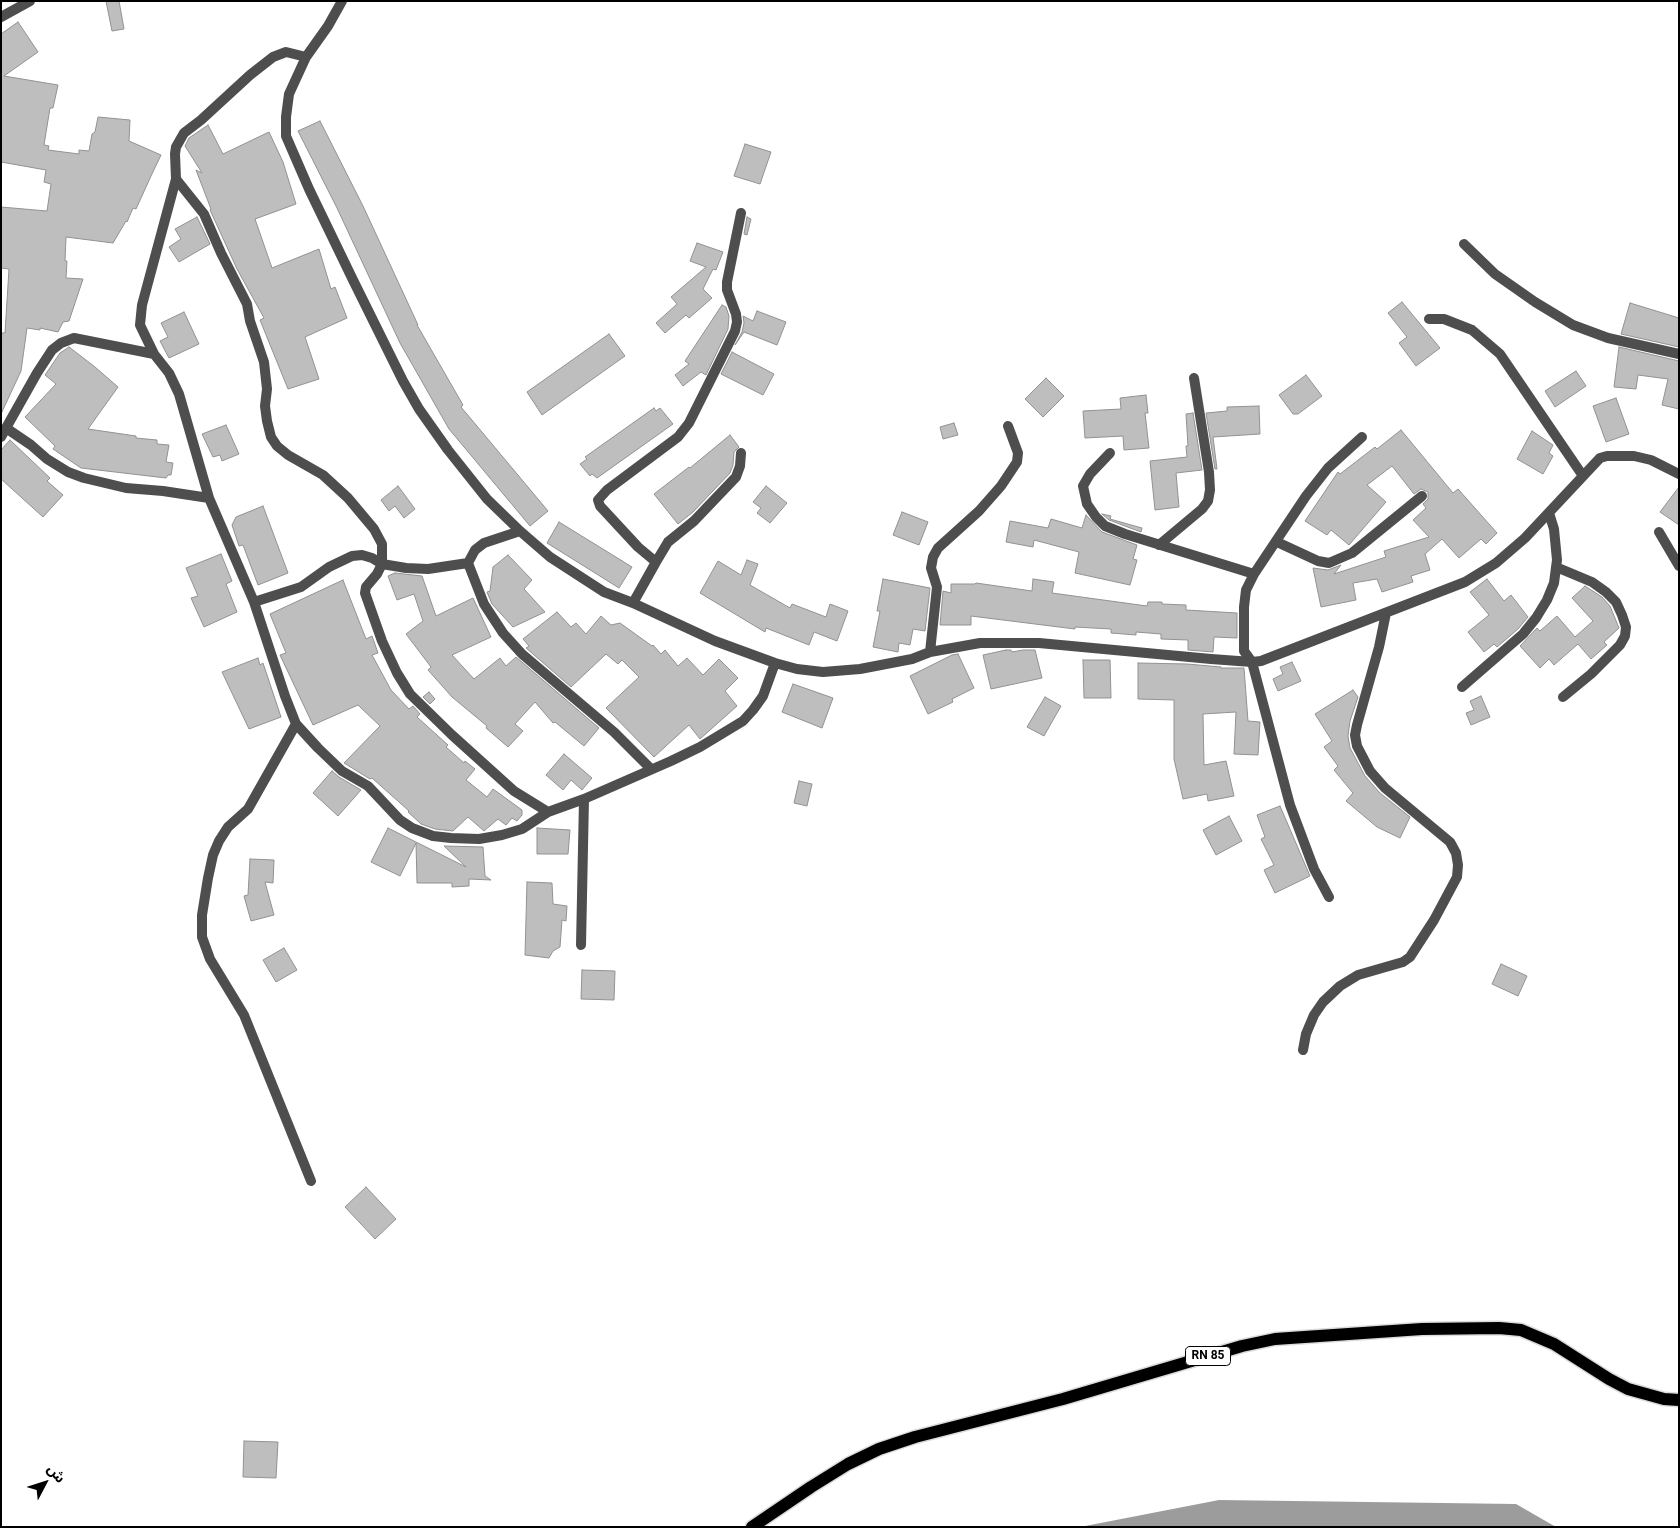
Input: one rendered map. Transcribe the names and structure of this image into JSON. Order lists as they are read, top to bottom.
{
  "streets": {
    "main road": ["RN 85"]
  },
  "north": "top right"
}
